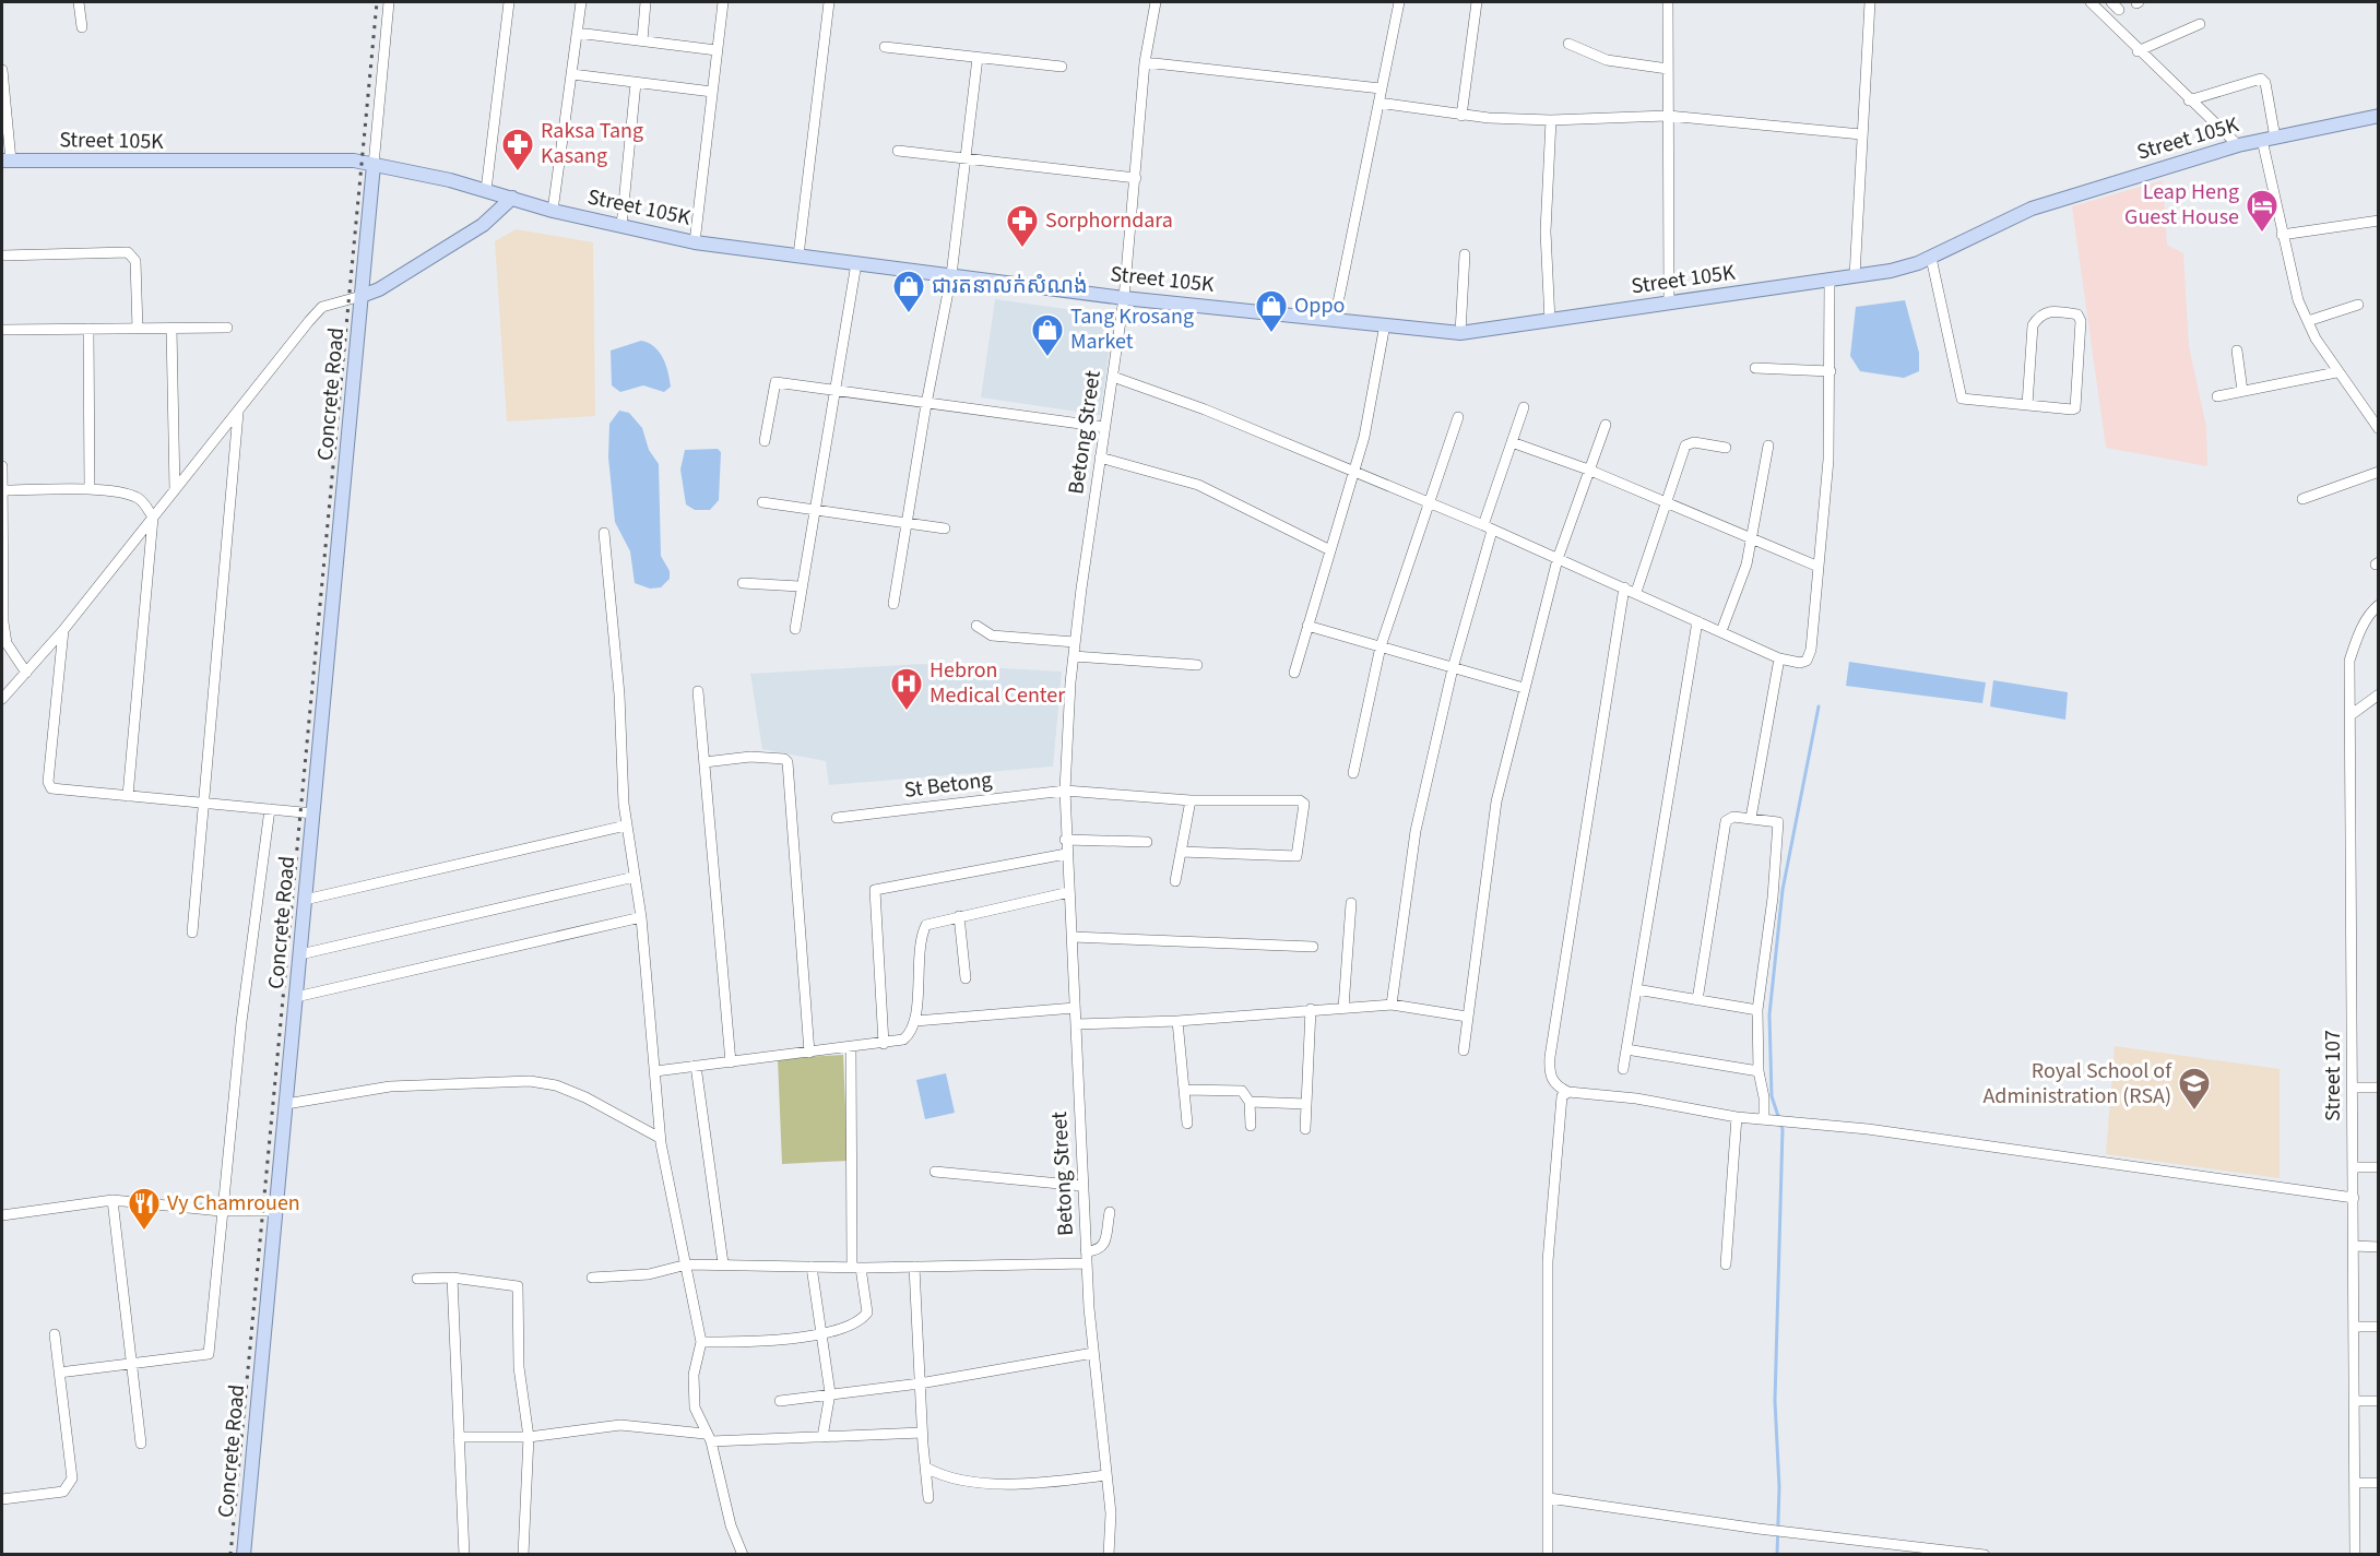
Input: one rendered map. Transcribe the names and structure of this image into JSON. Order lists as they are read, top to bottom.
{
  "streets": {
    "main road": ["Street 105K", "Concrete Road"],
    "street": ["Betong Street", "St Betong", "Street 107"]
  },
  "crossings": [
    ["Street 105K", "Concrete Road"],
    ["Street 105K", "Betong Street"],
    ["Betong Street", "St Betong"]
  ],
  "places": {
    "pharmacy": ["Raksa Tang Kasang", "Sorphorndara"],
    "hotel": ["Leap Heng Guest House"],
    "shop": ["ជារតនាលក់សំណង់", "Oppo", "Tang Krosang Market"],
    "hospital": ["Hebron Medical Center"],
    "school or university": ["Royal School of Administration (RSA)"],
    "restaurant": ["Vy Chamrouen"]
  }
}
